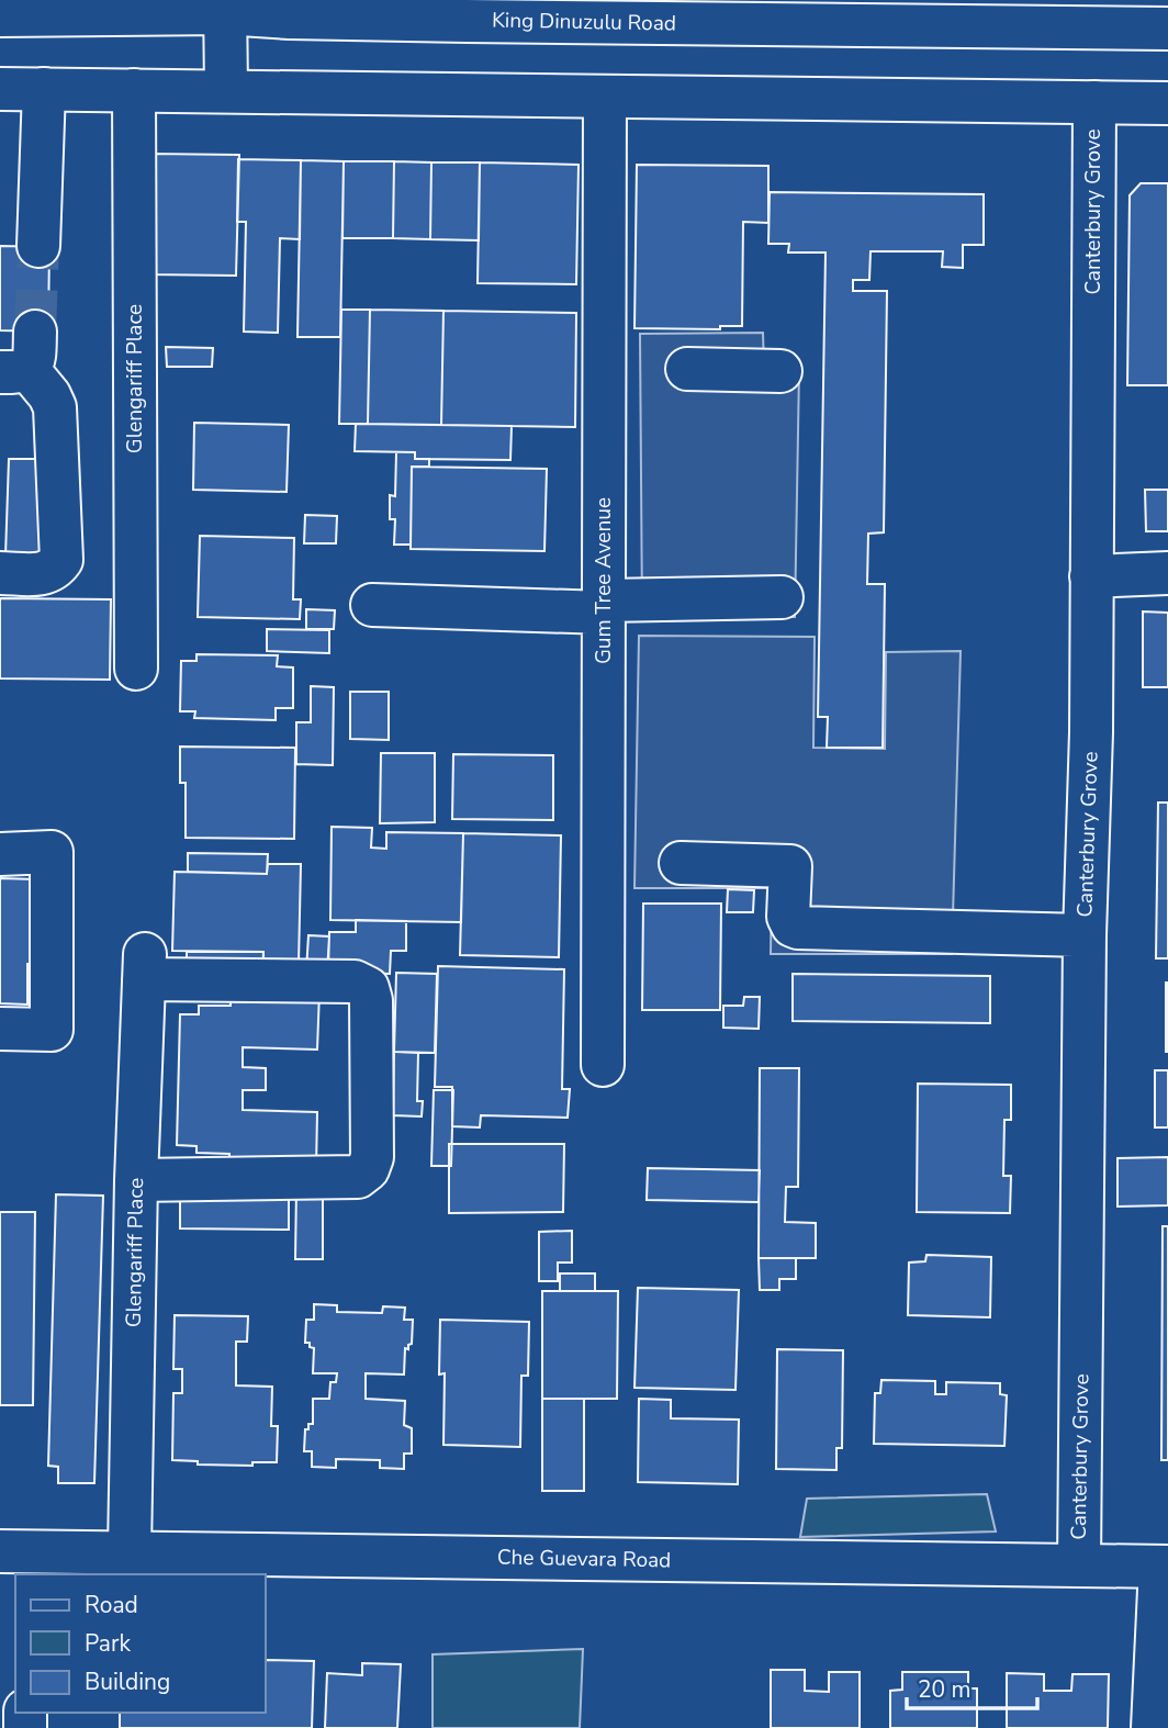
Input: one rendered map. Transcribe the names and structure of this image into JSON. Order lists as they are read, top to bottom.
{
  "streets": {
    "street": [
      "King Dinuzulu Road",
      "Canterbury Grove",
      "Glengariff Place",
      "Gum Tree Avenue",
      "Che Guevara Road"
    ]
  },
  "crossings": [
    ["Canterbury Grove", "Che Guevara Road"],
    ["Glengariff Place", "Che Guevara Road"]
  ],
  "legend": ["Road", "Park", "Building"],
  "scale_bar": "20 m"
}
